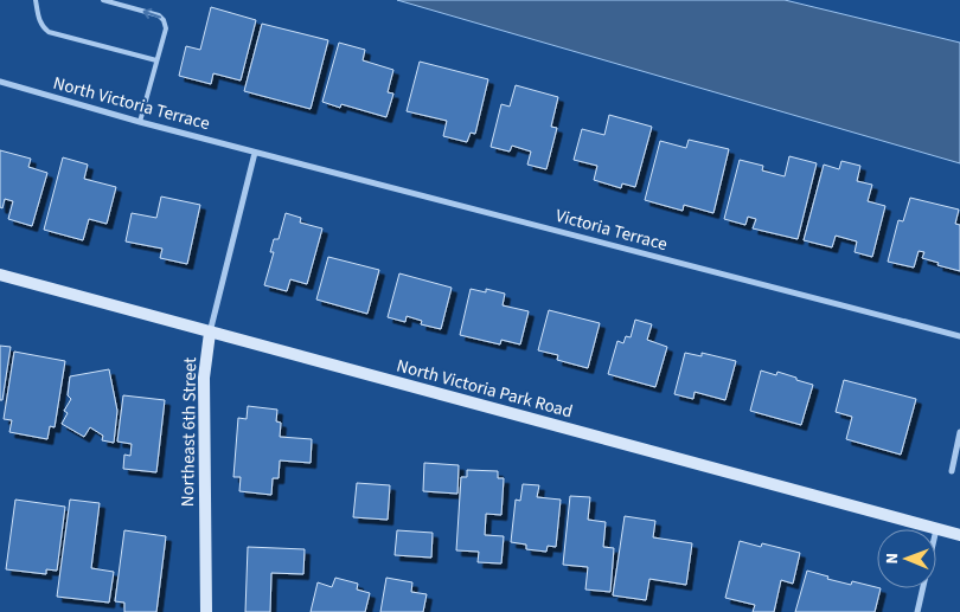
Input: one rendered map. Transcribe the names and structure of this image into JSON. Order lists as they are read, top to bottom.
{
  "streets": {
    "street": [
      "North Victoria Terrace",
      "Victoria Terrace",
      "North Victoria Park Road",
      "Northeast 6th Street"
    ]
  },
  "crossings": [
    ["North Victoria Terrace", "Victoria Terrace"],
    ["North Victoria Terrace", "Northeast 6th Street"],
    ["Victoria Terrace", "Northeast 6th Street"],
    ["North Victoria Park Road", "Northeast 6th Street"]
  ],
  "north": "left"
}
